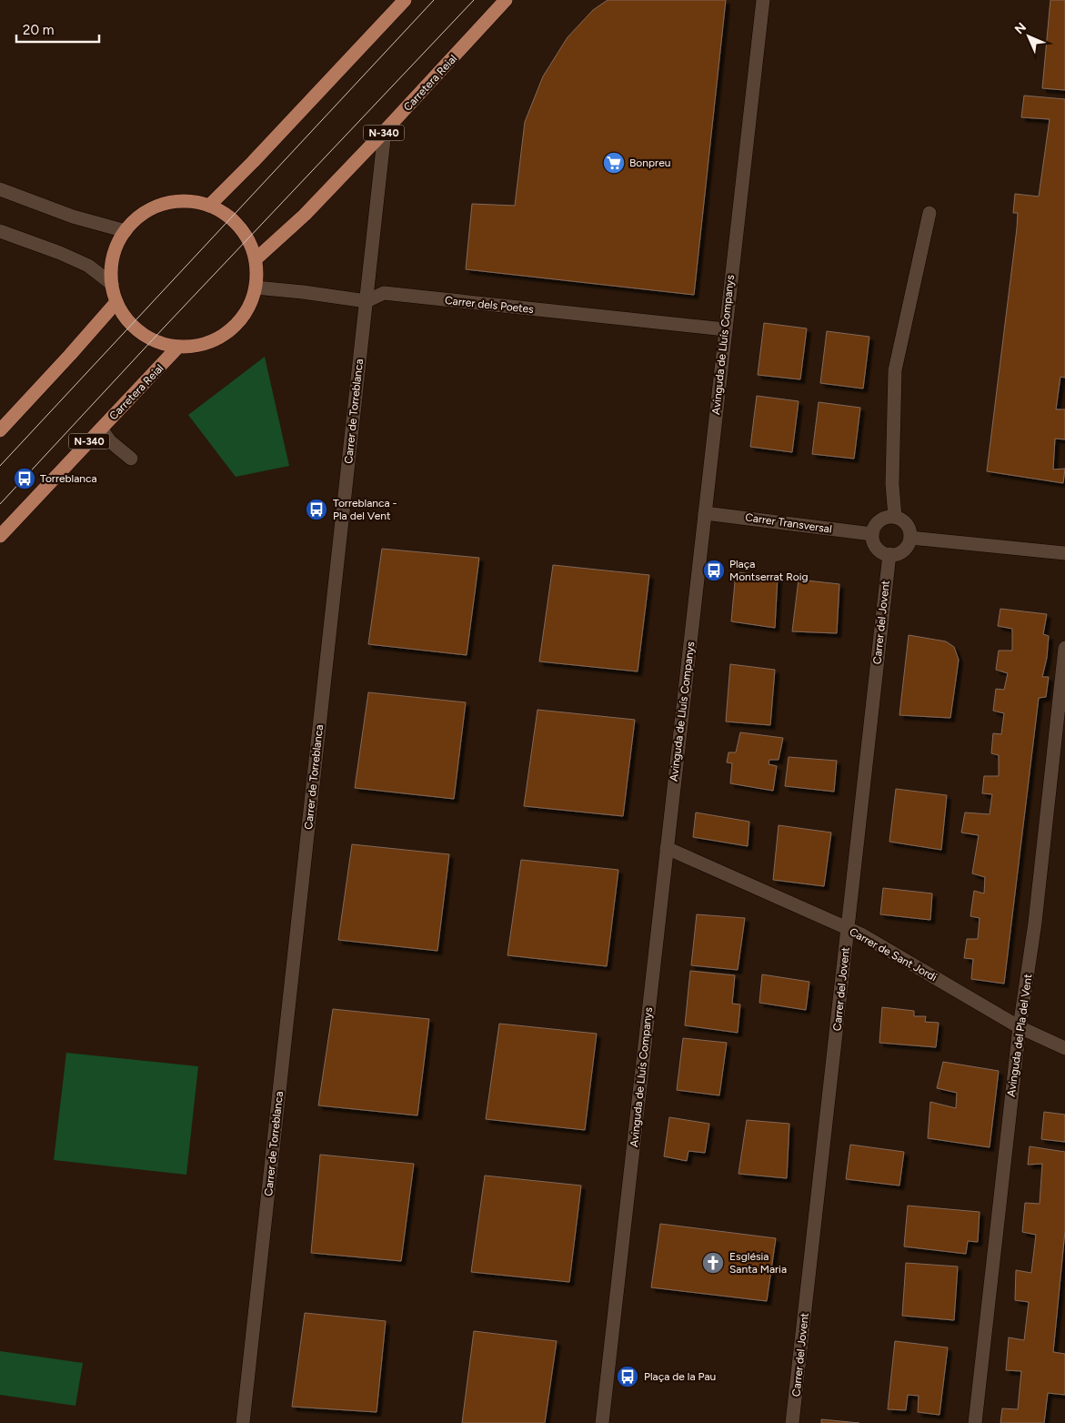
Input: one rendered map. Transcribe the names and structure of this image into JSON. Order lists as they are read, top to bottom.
{
  "streets": {
    "main road": ["Carretera Reial", "N-340"],
    "street": [
      "Carrer dels Poetes",
      "Avinguda de Lluís Companys",
      "Carrer de Torreblanca",
      "Carrer Transversal",
      "Carrer del Jovent",
      "Carrer de Sant Jordi",
      "Avinguda del Pla del Vent"
    ]
  },
  "crossings": [
    ["Carretera Reial", "Carrer dels Poetes"],
    ["Carretera Reial", "Carrer de Torreblanca"],
    ["Carrer dels Poetes", "Avinguda de Lluís Companys"],
    ["Carrer dels Poetes", "Carrer de Torreblanca"],
    ["Avinguda de Lluís Companys", "Carrer Transversal"],
    ["Avinguda de Lluís Companys", "Carrer de Sant Jordi"],
    ["Carrer Transversal", "Carrer del Jovent"],
    ["Carrer del Jovent", "Carrer de Sant Jordi"],
    ["Carrer de Sant Jordi", "Avinguda del Pla del Vent"]
  ],
  "places": {
    "supermarket": ["Bonpreu"],
    "bus stop": [
      "Torreblanca",
      "Torreblanca - Pla del Vent",
      "Plaça Montserrat Roig",
      "Plaça de la Pau"
    ],
    "church": ["Església Santa Maria"]
  },
  "scale_bar": "20 m",
  "north": "top left"
}
